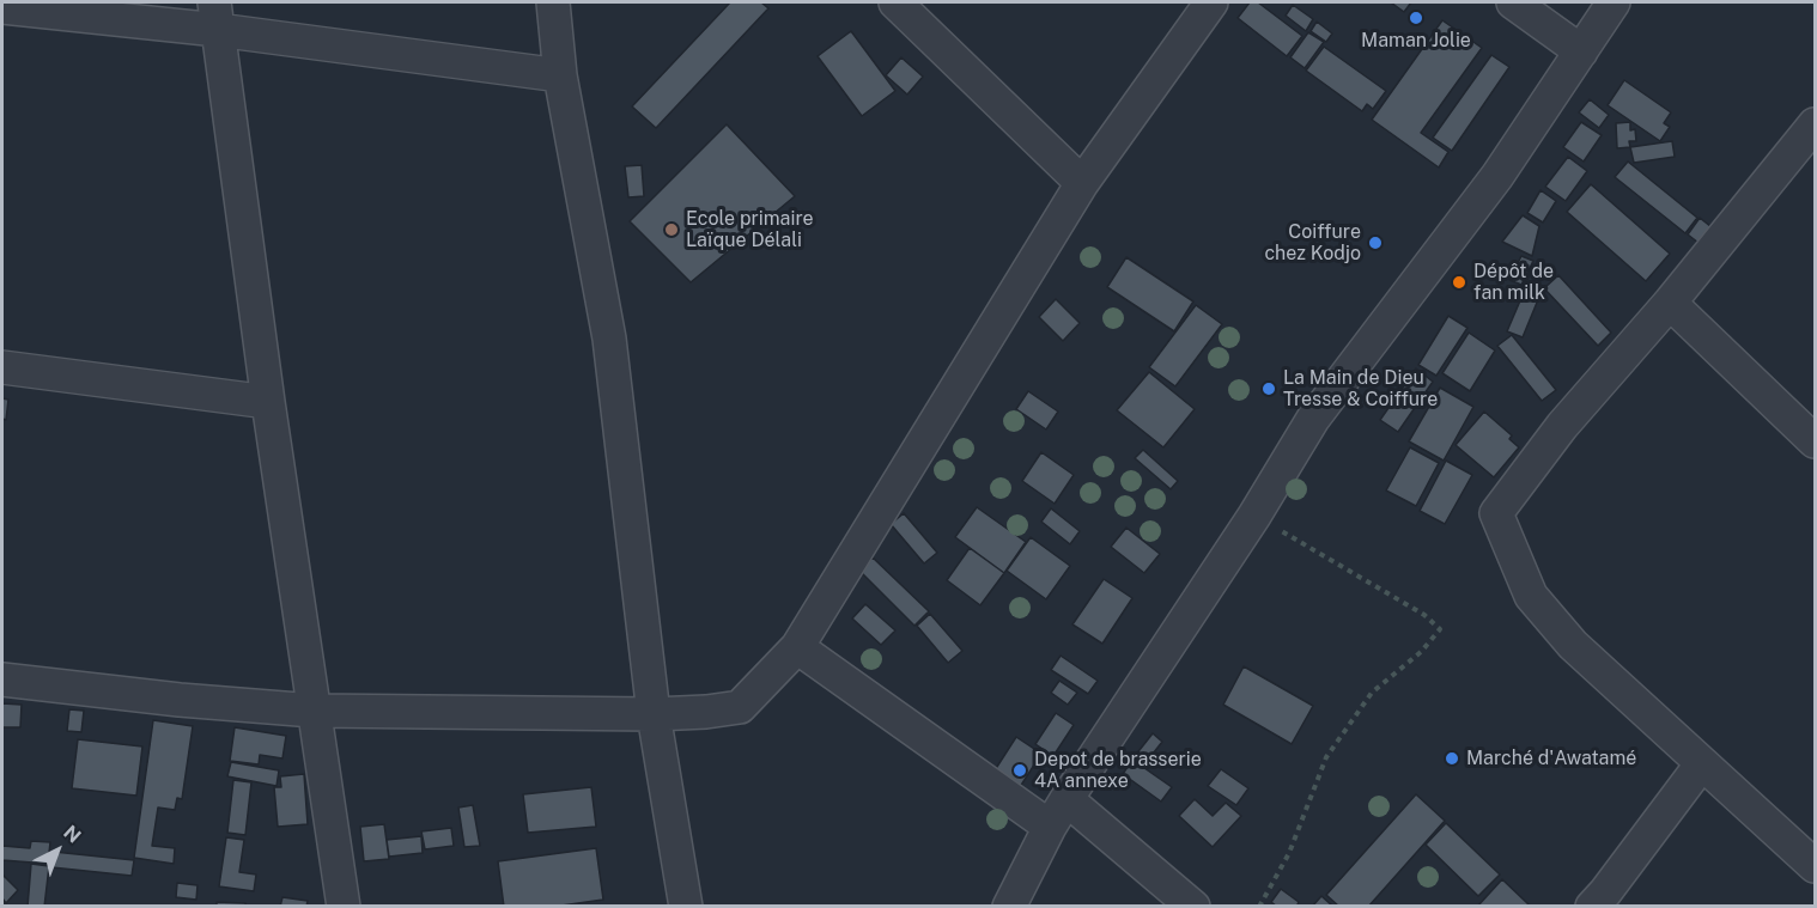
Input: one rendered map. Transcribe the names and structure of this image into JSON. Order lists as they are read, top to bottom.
{
  "places": [
    "Maman Jolie",
    "Ecole primaire Laïque Délali",
    "Coiffure chez Kodjo",
    "Dépôt de fan milk",
    "La Main de Dieu Tresse & Coiffure",
    "Marché d'Awatamé",
    "Depot de brasserie 4A annexe"
  ],
  "north": "top right"
}
